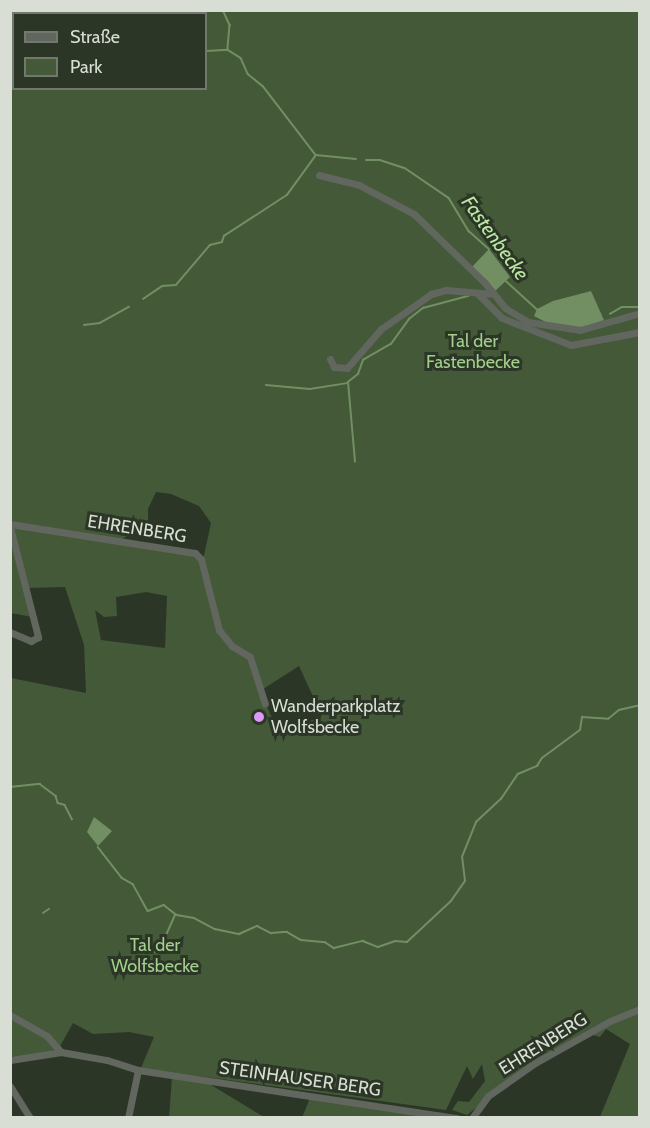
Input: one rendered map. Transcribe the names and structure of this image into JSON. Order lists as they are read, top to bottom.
{
  "streets": {
    "street": ["EHRENBERG", "STEINHAUSER BERG"]
  },
  "water": ["Fastenbecke"],
  "parks": ["Tal der Fastenbecke", "Tal der Wolfsbecke"],
  "places": ["Wanderparkplatz Wolfsbecke"],
  "legend": ["Straße", "Park"]
}
